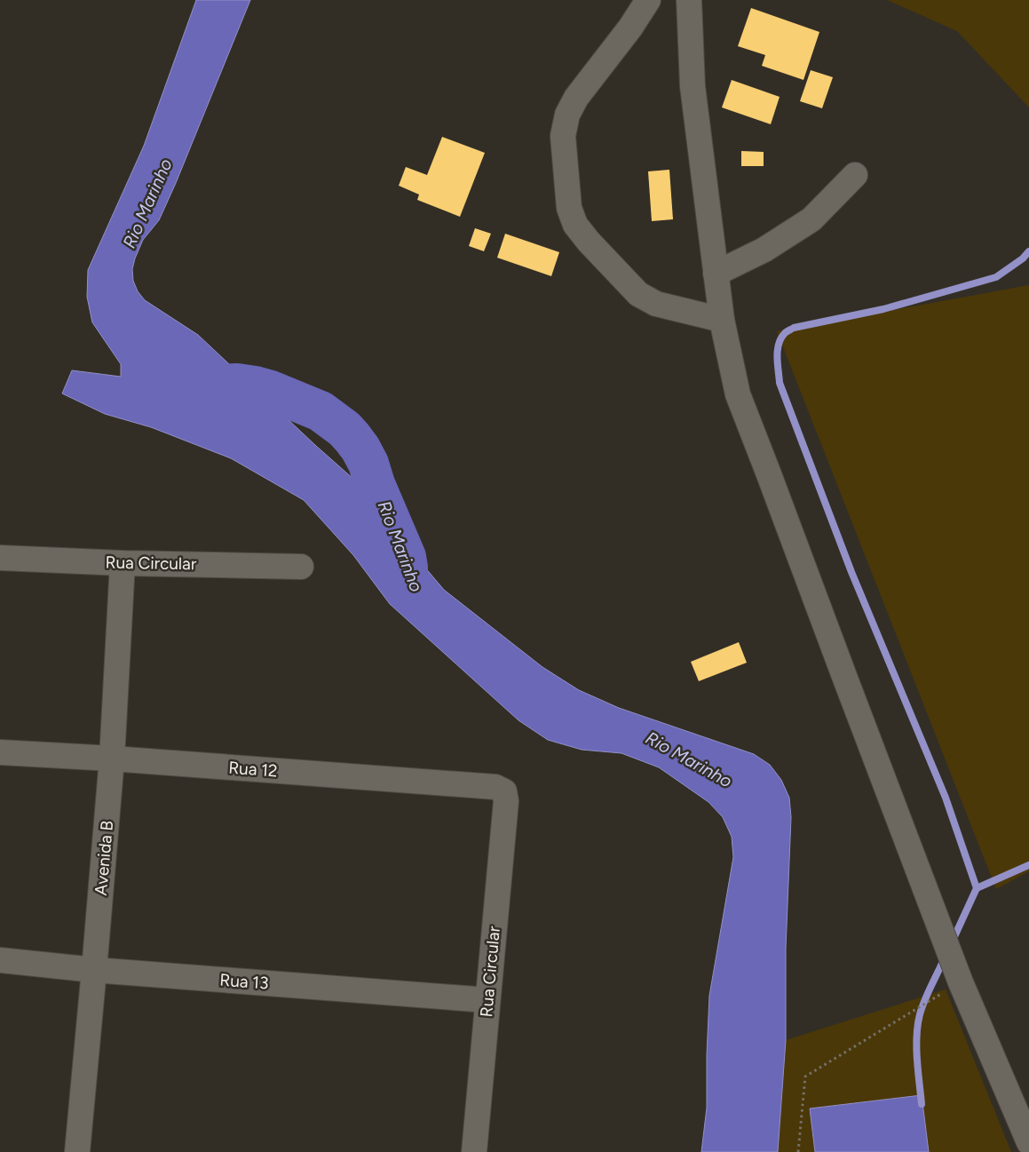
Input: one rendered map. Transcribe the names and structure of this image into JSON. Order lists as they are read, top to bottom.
{
  "streets": {
    "street": [
      "Rua Circular",
      "Rua 12",
      "Avenida B",
      "Rua 13"
    ]
  },
  "crossings": [
    ["Rua Circular", "Rua 12"],
    ["Rua Circular", "Avenida B"],
    ["Rua Circular", "Rua 13"],
    ["Rua 12", "Avenida B"],
    ["Avenida B", "Rua 13"]
  ],
  "water": ["Rio Marinho"]
}
